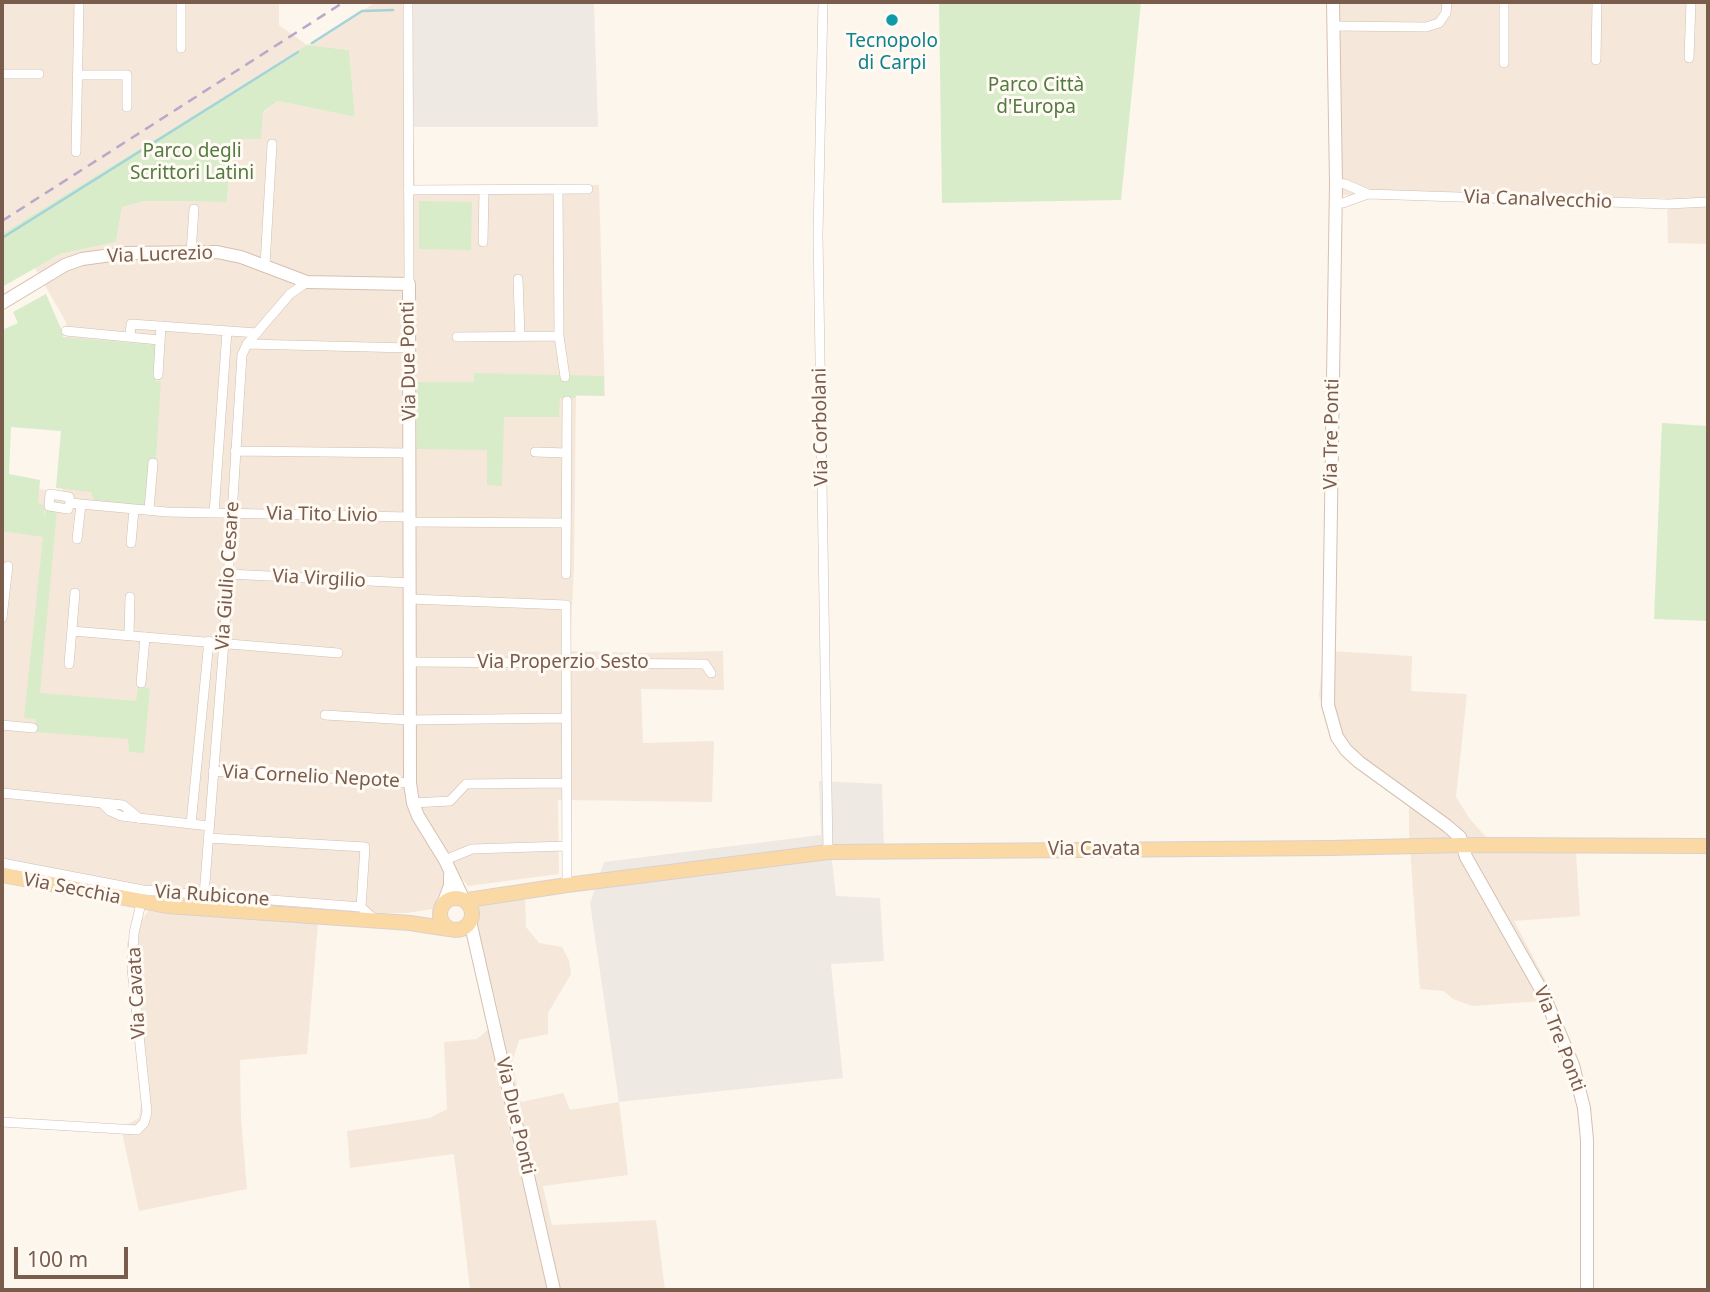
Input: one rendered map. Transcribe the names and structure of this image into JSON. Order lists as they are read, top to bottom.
{
  "streets": {
    "main road": ["Via Cavata", "Via Secchia"],
    "street": [
      "Via Canalvecchio",
      "Via Lucrezio",
      "Via Due Ponti",
      "Via Corbolani",
      "Via Tre Ponti",
      "Via Tito Livio",
      "Via Giulio Cesare",
      "Via Virgilio",
      "Via Properzio Sesto",
      "Via Cornelio Nepote",
      "Via Rubicone"
    ]
  },
  "crossings": [
    ["Via Canalvecchio", "Via Tre Ponti"],
    ["Via Lucrezio", "Via Due Ponti"],
    ["Via Due Ponti", "Via Tito Livio"],
    ["Via Due Ponti", "Via Virgilio"],
    ["Via Due Ponti", "Via Properzio Sesto"],
    ["Via Due Ponti", "Via Cornelio Nepote"],
    ["Via Due Ponti", "Via Cavata"],
    ["Via Corbolani", "Via Cavata"],
    ["Via Tre Ponti", "Via Cavata"],
    ["Via Tito Livio", "Via Giulio Cesare"],
    ["Via Giulio Cesare", "Via Virgilio"],
    ["Via Giulio Cesare", "Via Cornelio Nepote"],
    ["Via Giulio Cesare", "Via Rubicone"],
    ["Via Cavata", "Via Secchia"]
  ],
  "parks": ["Parco Città d'Europa", "Parco degli Scrittori Latini"],
  "places": ["Tecnopolo di Carpi"],
  "scale_bar": "100 m"
}
